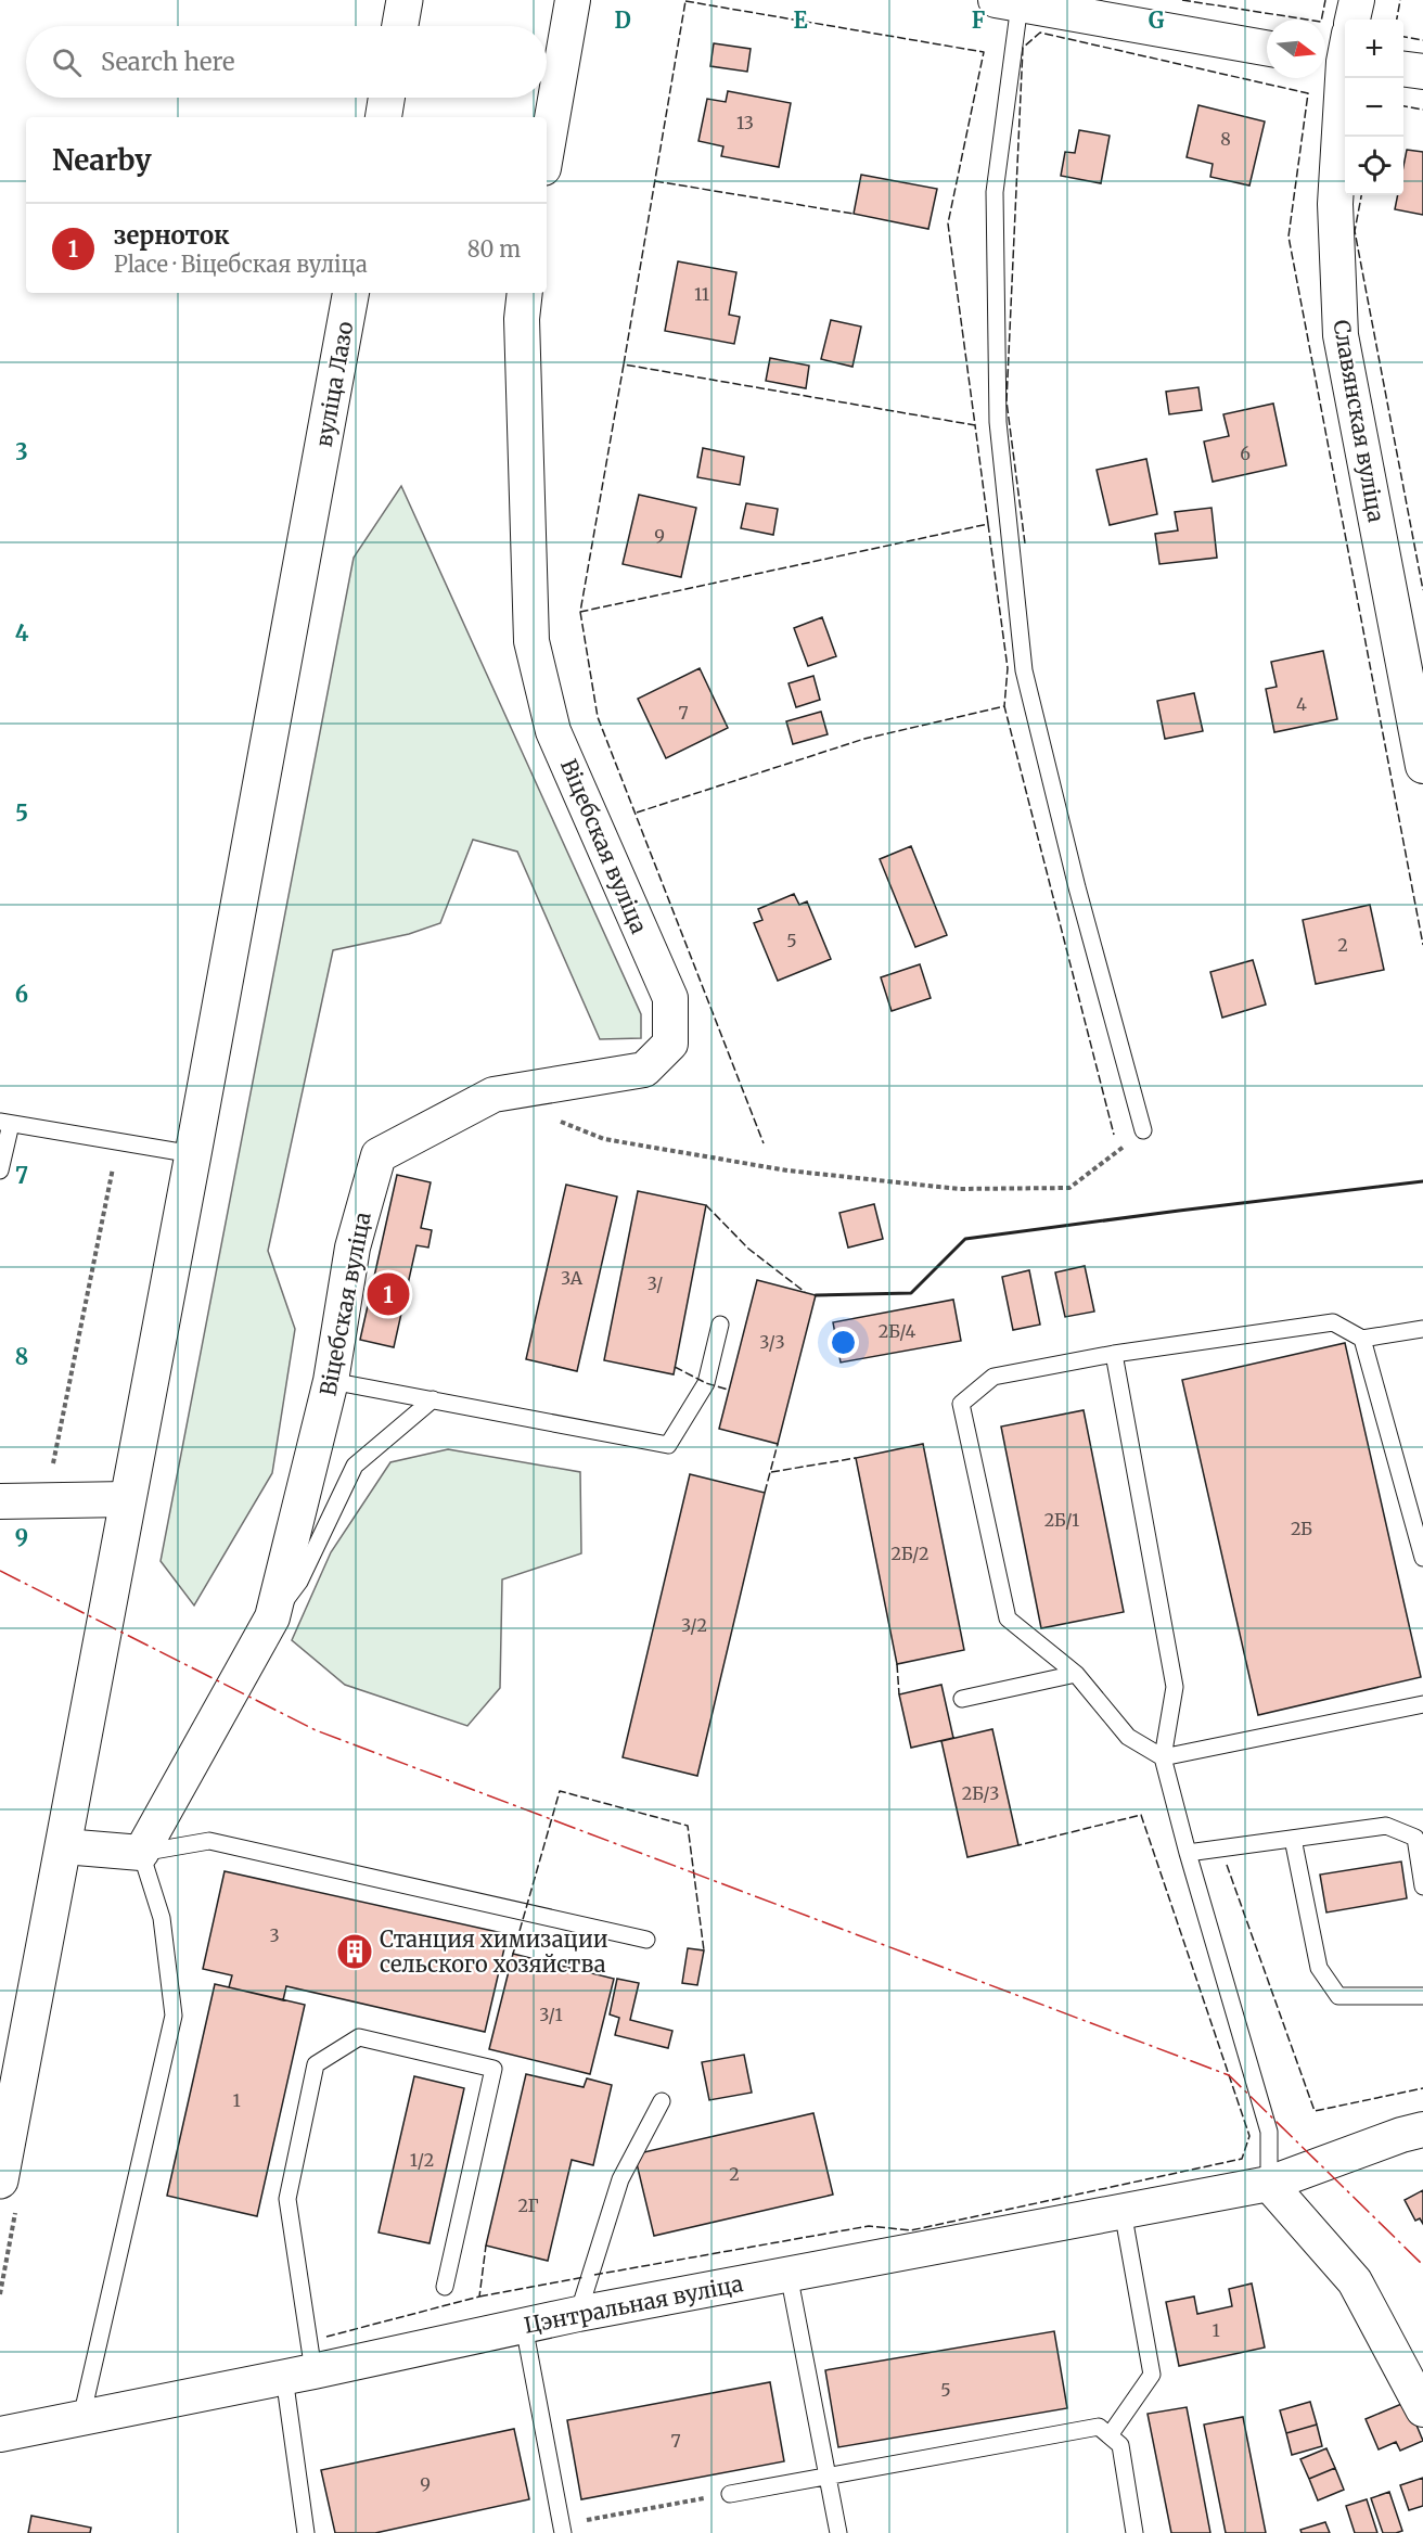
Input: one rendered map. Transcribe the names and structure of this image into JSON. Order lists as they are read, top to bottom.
{
  "streets": {
    "main road": ["вуліца Лазо"],
    "street": ["Славянская вуліца", "Віцебская вуліца", "Цэнтральная вуліца"]
  },
  "places": {
    "building": ["Станция химизации сельского хозяйства"]
  },
  "house_numbers": [
    "13",
    "8",
    "11",
    "6",
    "9",
    "4",
    "7",
    "5",
    "2",
    "3А",
    "3/",
    "2Б/4",
    "3/3",
    "2Б/1",
    "2Б",
    "2Б/2",
    "3/2",
    "2Б/3",
    "3",
    "3/1",
    "1",
    "1/2",
    "2",
    "2Г",
    "1",
    "5",
    "7",
    "9"
  ],
  "north": "right",
  "page": {
    "map_buttons": ["+", "−"],
    "search": "Search here",
    "heading": "Nearby",
    "list": [
      {
        "mark": "1",
        "name": "зерноток",
        "note": "Place · Віцебская вуліца",
        "value": "80 m"
      }
    ],
    "pins": "1"
  },
  "grid": {
    "columns": [
      "D",
      "E",
      "F",
      "G"
    ],
    "rows": [
      "3",
      "4",
      "5",
      "6",
      "7",
      "8",
      "9"
    ]
  }
}
